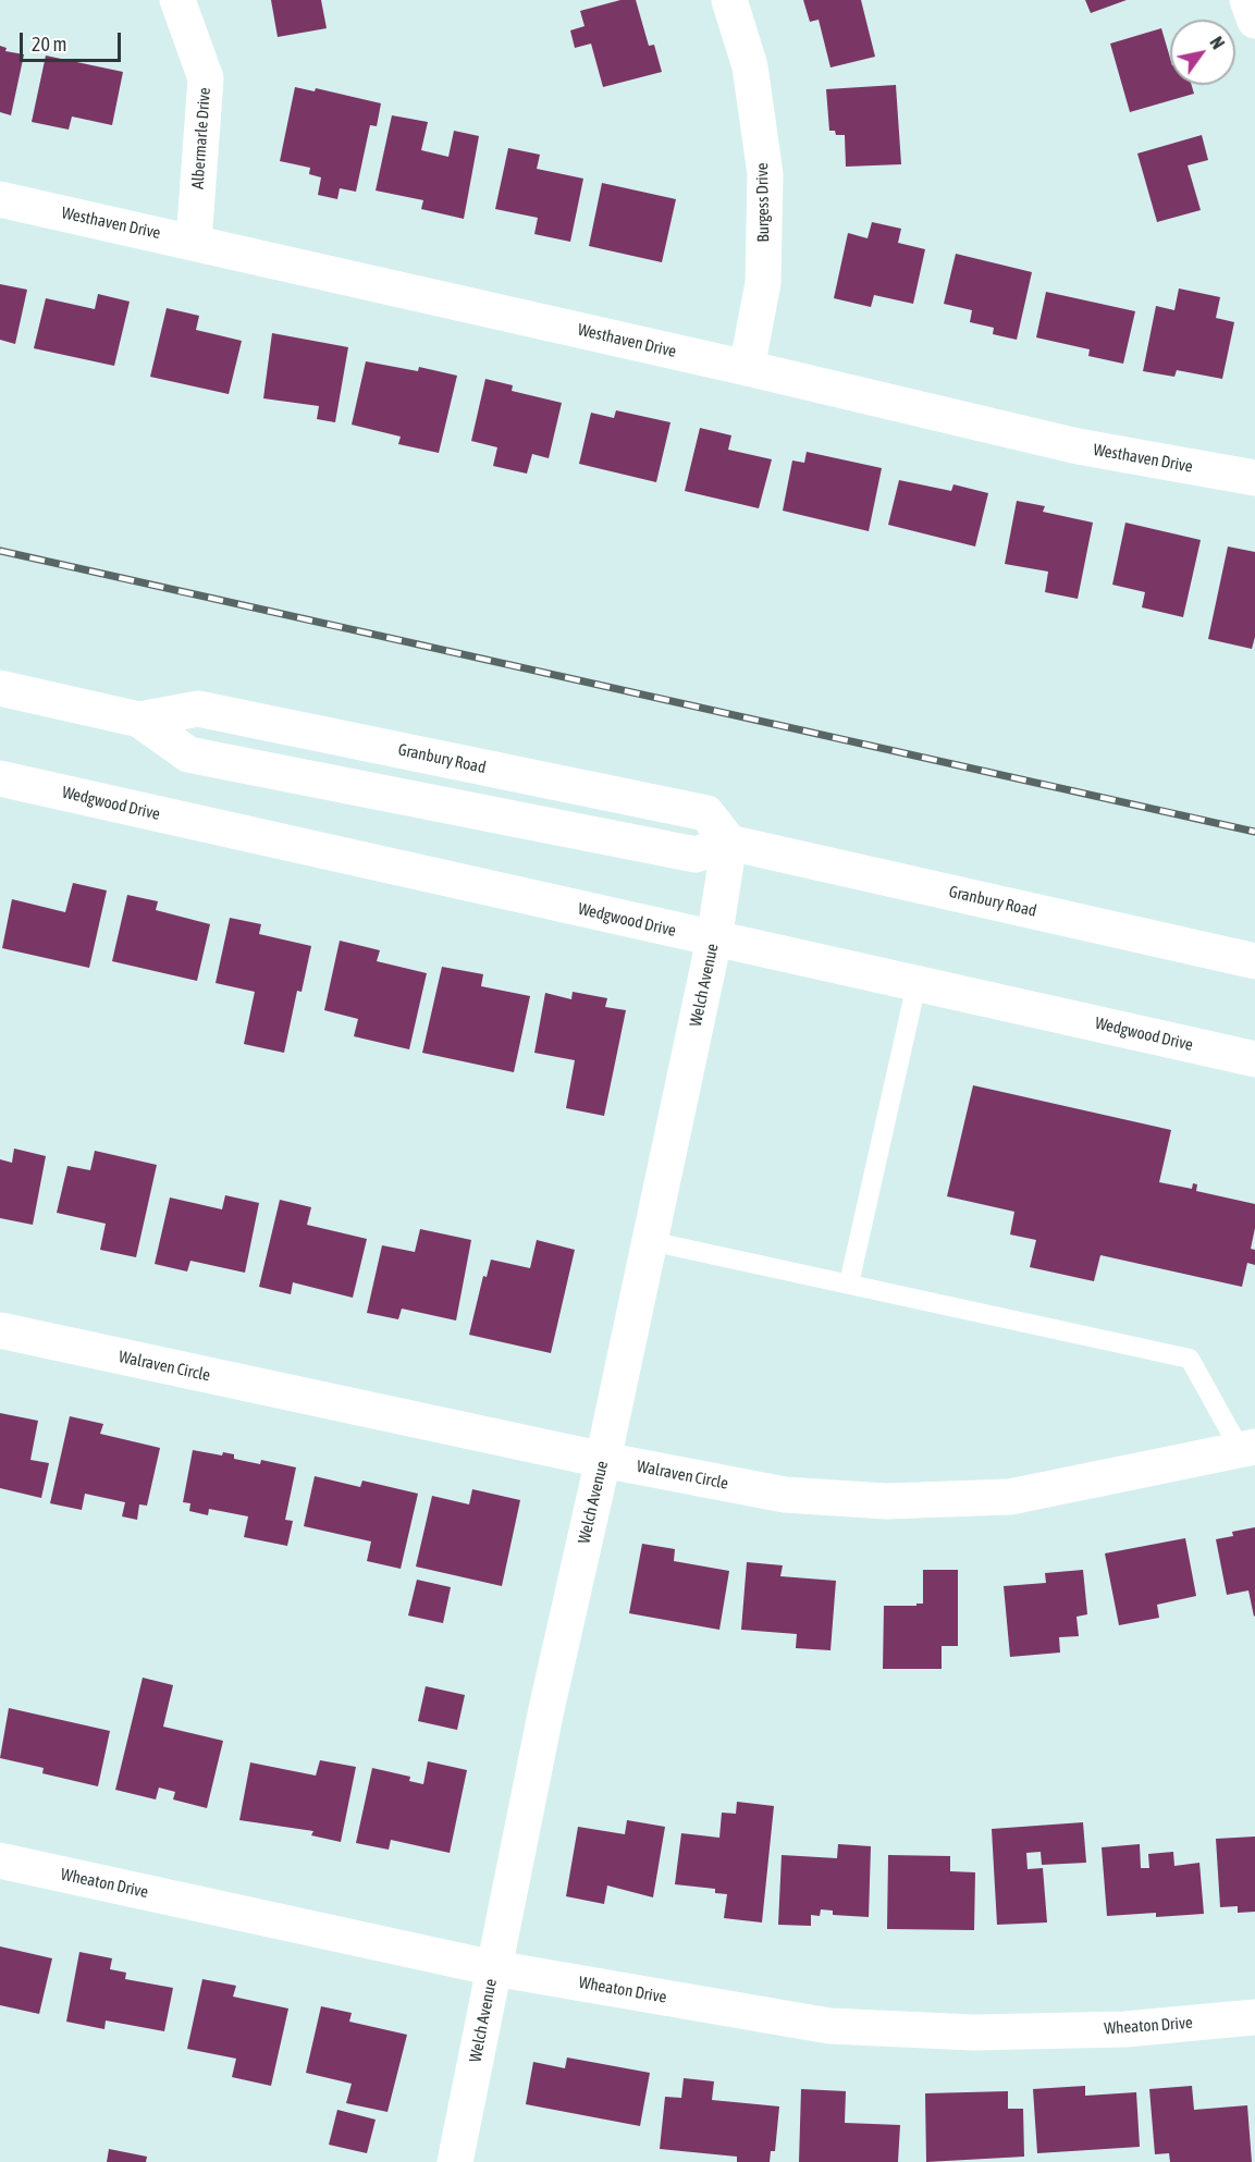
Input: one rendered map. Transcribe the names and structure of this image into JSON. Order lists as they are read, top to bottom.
{
  "streets": {
    "street": [
      "Albermarle Drive",
      "Burgess Drive",
      "Westhaven Drive",
      "Granbury Road",
      "Wedgwood Drive",
      "Welch Avenue",
      "Walraven Circle",
      "Wheaton Drive"
    ]
  },
  "crossings": [
    ["Albermarle Drive", "Westhaven Drive"],
    ["Burgess Drive", "Westhaven Drive"],
    ["Granbury Road", "Welch Avenue"],
    ["Wedgwood Drive", "Welch Avenue"],
    ["Welch Avenue", "Walraven Circle"],
    ["Welch Avenue", "Wheaton Drive"]
  ],
  "scale_bar": "20 m",
  "north": "top right"
}
